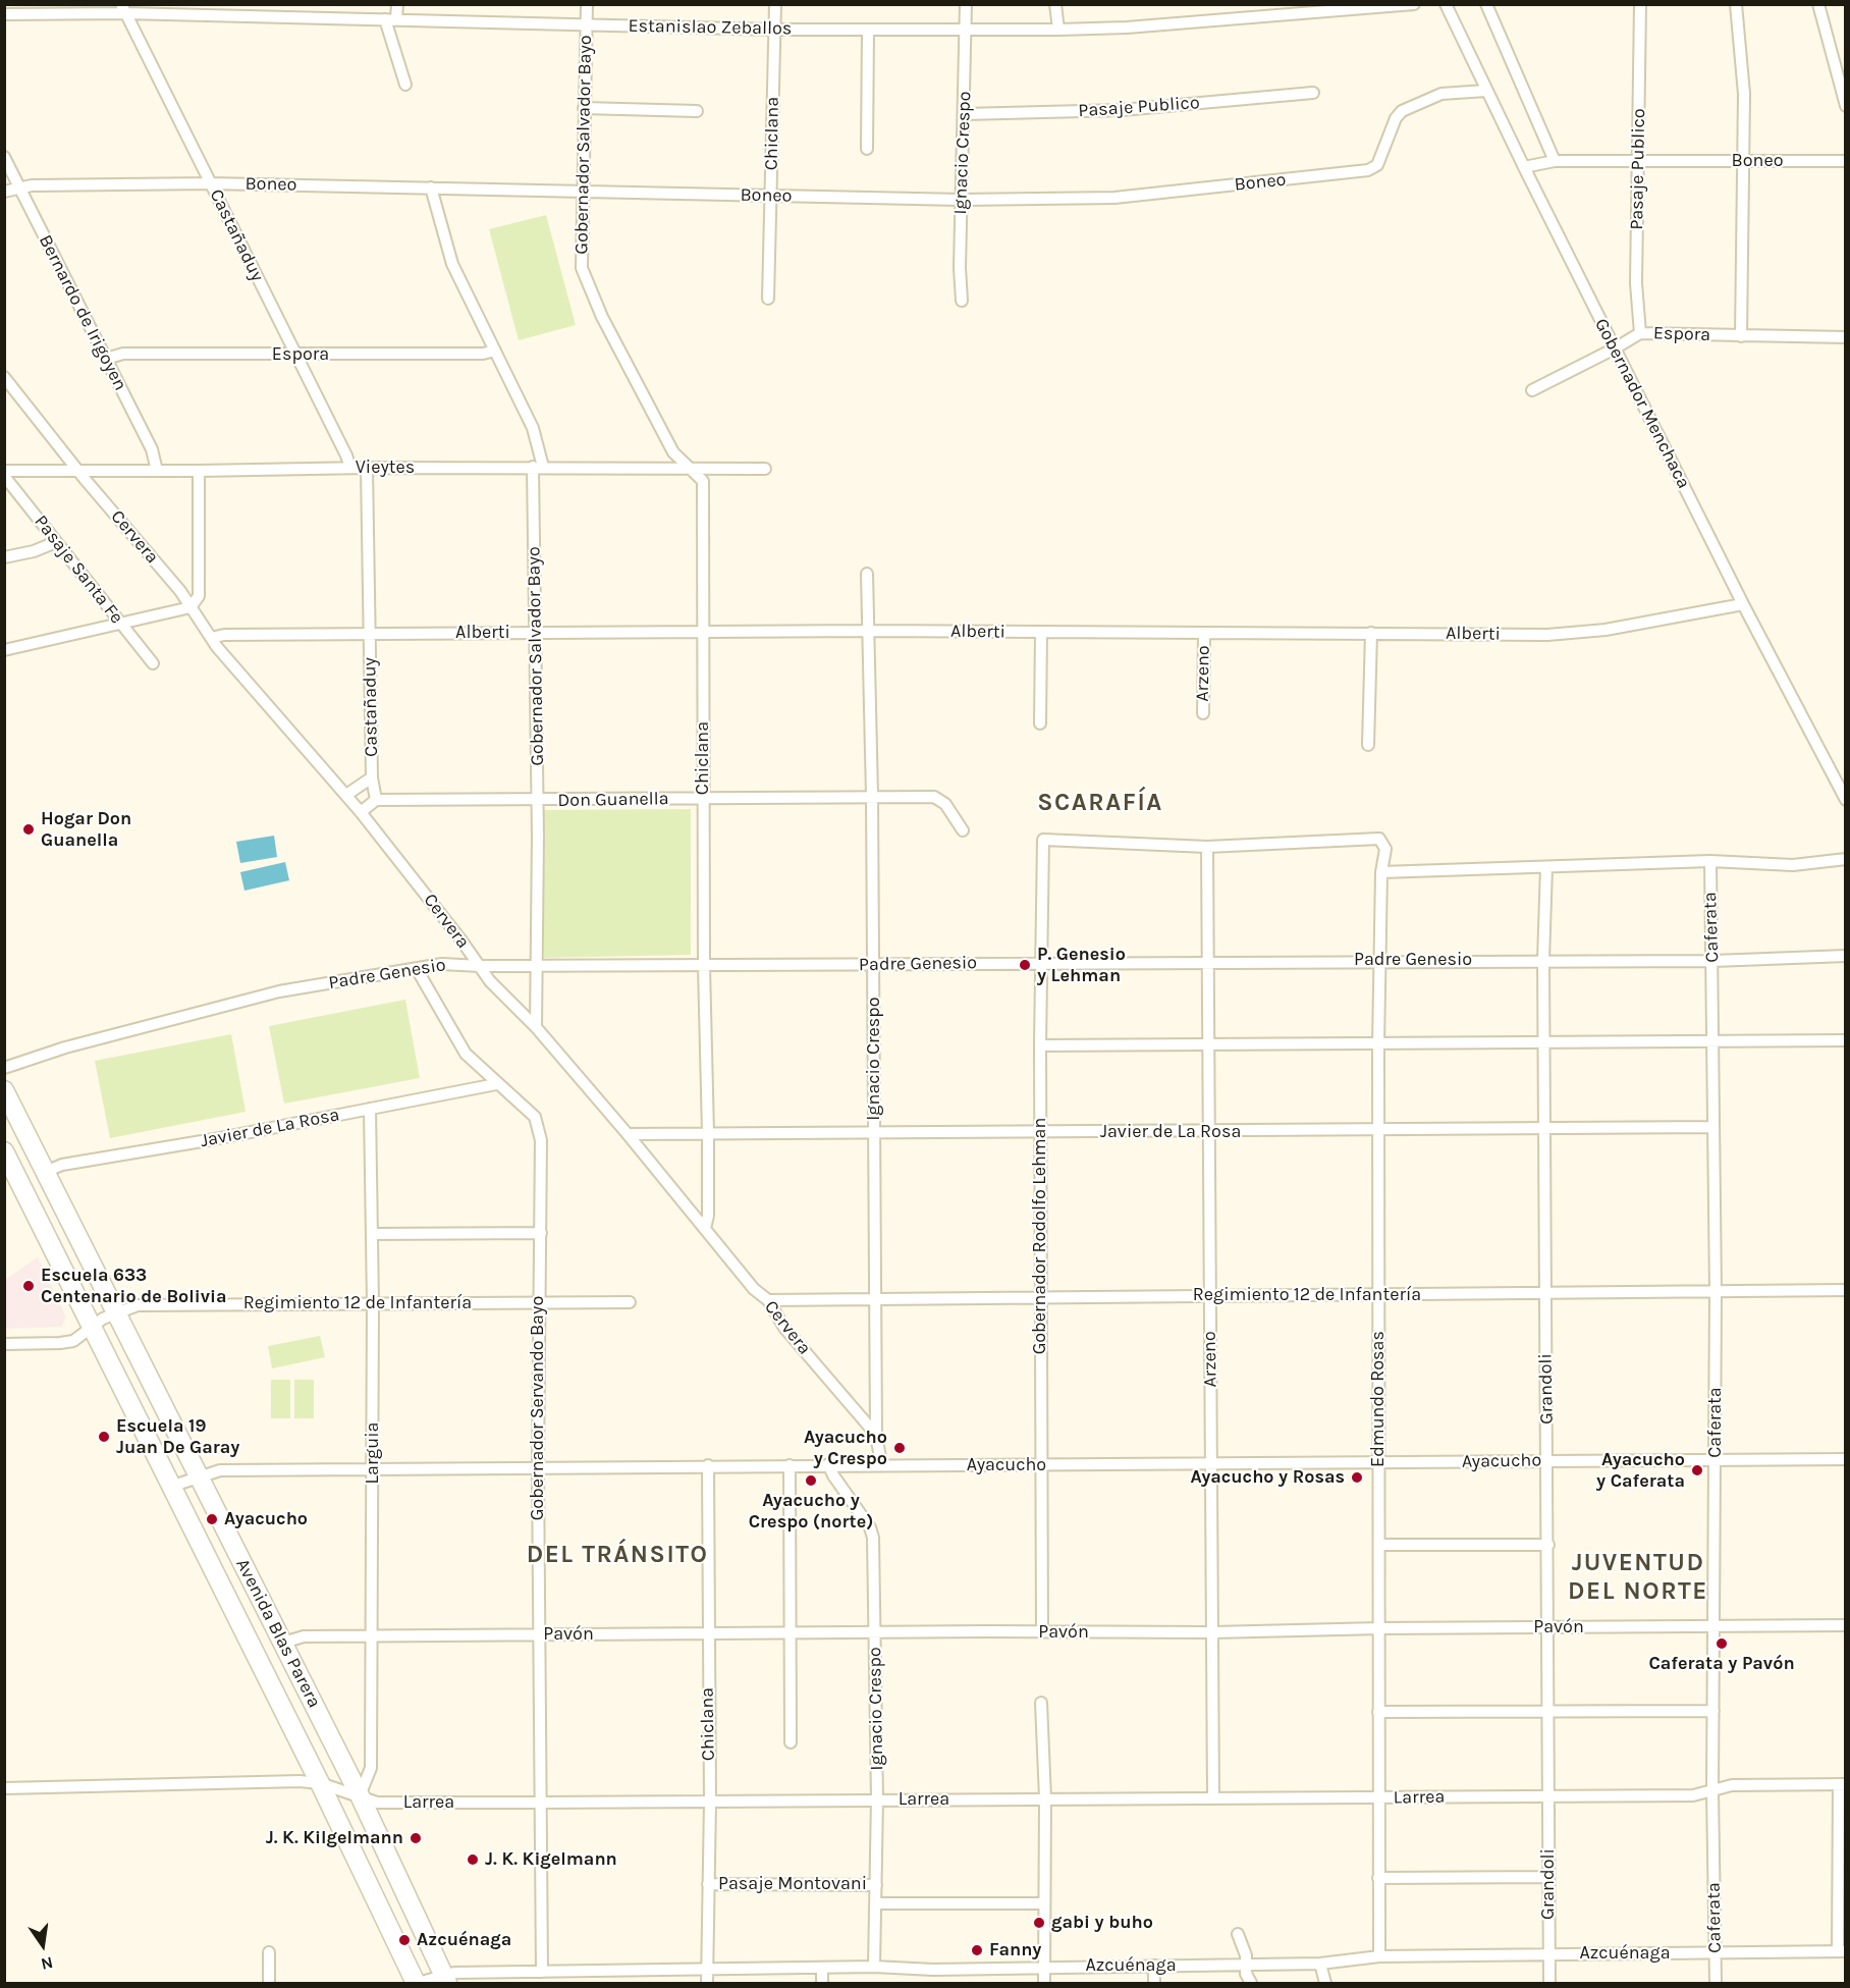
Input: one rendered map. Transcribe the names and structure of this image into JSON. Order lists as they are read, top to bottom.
{
  "streets": {
    "main road": ["Avenida Blas Parera"],
    "street": [
      "Estanislao Zeballos",
      "Pasaje Publico",
      "Chiclana",
      "Gobernador Salvador Bayo",
      "Ignacio Crespo",
      "Boneo",
      "Castañaduy",
      "Bernardo de Irigoyen",
      "Espora",
      "Gobernador Menchaca",
      "Vieytes",
      "Cervera",
      "Pasaje Santa Fe",
      "Alberti",
      "Arzeno",
      "Don Guanella",
      "Caferata",
      "Padre Genesio",
      "Javier de La Rosa",
      "Gobernador Rodolfo Lehman",
      "Regimiento 12 de Infantería",
      "Grandoli",
      "Edmundo Rosas",
      "Gobernador Servando Bayo",
      "Larguia",
      "Ayacucho",
      "Pavón",
      "Larrea",
      "Pasaje Montovani",
      "Azcuénaga"
    ]
  },
  "crossings": [
    ["Estanislao Zeballos", "Chiclana"],
    ["Estanislao Zeballos", "Gobernador Salvador Bayo"],
    ["Estanislao Zeballos", "Ignacio Crespo"],
    ["Estanislao Zeballos", "Castañaduy"],
    ["Pasaje Publico", "Ignacio Crespo"],
    ["Pasaje Publico", "Boneo"],
    ["Pasaje Publico", "Espora"],
    ["Chiclana", "Gobernador Salvador Bayo"],
    ["Chiclana", "Boneo"],
    ["Chiclana", "Vieytes"],
    ["Chiclana", "Cervera"],
    ["Chiclana", "Alberti"],
    ["Chiclana", "Don Guanella"],
    ["Chiclana", "Padre Genesio"],
    ["Chiclana", "Javier de La Rosa"],
    ["Chiclana", "Ayacucho"],
    ["Chiclana", "Pavón"],
    ["Chiclana", "Larrea"],
    ["Chiclana", "Pasaje Montovani"],
    ["Chiclana", "Azcuénaga"],
    ["Gobernador Salvador Bayo", "Boneo"],
    ["Gobernador Salvador Bayo", "Espora"],
    ["Gobernador Salvador Bayo", "Vieytes"],
    ["Gobernador Salvador Bayo", "Cervera"],
    ["Gobernador Salvador Bayo", "Alberti"],
    ["Gobernador Salvador Bayo", "Don Guanella"],
    ["Gobernador Salvador Bayo", "Padre Genesio"],
    ["Ignacio Crespo", "Boneo"],
    ["Ignacio Crespo", "Cervera"],
    ["Ignacio Crespo", "Alberti"],
    ["Ignacio Crespo", "Don Guanella"],
    ["Ignacio Crespo", "Padre Genesio"],
    ["Ignacio Crespo", "Javier de La Rosa"],
    ["Ignacio Crespo", "Regimiento 12 de Infantería"],
    ["Ignacio Crespo", "Ayacucho"],
    ["Ignacio Crespo", "Pavón"],
    ["Ignacio Crespo", "Larrea"],
    ["Ignacio Crespo", "Pasaje Montovani"],
    ["Ignacio Crespo", "Azcuénaga"],
    ["Boneo", "Castañaduy"],
    ["Boneo", "Bernardo de Irigoyen"],
    ["Boneo", "Gobernador Menchaca"],
    ["Castañaduy", "Espora"],
    ["Castañaduy", "Vieytes"],
    ["Castañaduy", "Alberti"],
    ["Castañaduy", "Don Guanella"],
    ["Bernardo de Irigoyen", "Espora"],
    ["Bernardo de Irigoyen", "Vieytes"],
    ["Espora", "Gobernador Menchaca"],
    ["Gobernador Menchaca", "Alberti"],
    ["Vieytes", "Cervera"],
    ["Cervera", "Alberti"],
    ["Cervera", "Padre Genesio"],
    ["Cervera", "Javier de La Rosa"],
    ["Cervera", "Regimiento 12 de Infantería"],
    ["Alberti", "Arzeno"],
    ["Arzeno", "Padre Genesio"],
    ["Arzeno", "Javier de La Rosa"],
    ["Arzeno", "Gobernador Rodolfo Lehman"],
    ["Arzeno", "Regimiento 12 de Infantería"],
    ["Arzeno", "Edmundo Rosas"],
    ["Arzeno", "Ayacucho"],
    ["Arzeno", "Pavón"],
    ["Arzeno", "Larrea"],
    ["Caferata", "Padre Genesio"],
    ["Caferata", "Javier de La Rosa"],
    ["Caferata", "Regimiento 12 de Infantería"],
    ["Caferata", "Ayacucho"],
    ["Caferata", "Pavón"],
    ["Caferata", "Larrea"],
    ["Caferata", "Azcuénaga"],
    ["Padre Genesio", "Gobernador Rodolfo Lehman"],
    ["Padre Genesio", "Grandoli"],
    ["Padre Genesio", "Edmundo Rosas"],
    ["Padre Genesio", "Gobernador Servando Bayo"],
    ["Javier de La Rosa", "Gobernador Rodolfo Lehman"],
    ["Javier de La Rosa", "Grandoli"],
    ["Javier de La Rosa", "Edmundo Rosas"],
    ["Javier de La Rosa", "Gobernador Servando Bayo"],
    ["Javier de La Rosa", "Larguia"],
    ["Javier de La Rosa", "Avenida Blas Parera"],
    ["Gobernador Rodolfo Lehman", "Regimiento 12 de Infantería"],
    ["Gobernador Rodolfo Lehman", "Edmundo Rosas"],
    ["Gobernador Rodolfo Lehman", "Ayacucho"],
    ["Gobernador Rodolfo Lehman", "Pavón"],
    ["Regimiento 12 de Infantería", "Grandoli"],
    ["Regimiento 12 de Infantería", "Edmundo Rosas"],
    ["Regimiento 12 de Infantería", "Gobernador Servando Bayo"],
    ["Regimiento 12 de Infantería", "Larguia"],
    ["Regimiento 12 de Infantería", "Avenida Blas Parera"],
    ["Grandoli", "Ayacucho"],
    ["Grandoli", "Pavón"],
    ["Grandoli", "Larrea"],
    ["Grandoli", "Azcuénaga"],
    ["Edmundo Rosas", "Ayacucho"],
    ["Edmundo Rosas", "Pavón"],
    ["Edmundo Rosas", "Larrea"],
    ["Edmundo Rosas", "Azcuénaga"],
    ["Gobernador Servando Bayo", "Ayacucho"],
    ["Gobernador Servando Bayo", "Pavón"],
    ["Gobernador Servando Bayo", "Larrea"],
    ["Gobernador Servando Bayo", "Azcuénaga"],
    ["Larguia", "Ayacucho"],
    ["Larguia", "Pavón"],
    ["Larguia", "Avenida Blas Parera"],
    ["Larguia", "Larrea"],
    ["Ayacucho", "Avenida Blas Parera"],
    ["Pavón", "Avenida Blas Parera"],
    ["Avenida Blas Parera", "Larrea"],
    ["Avenida Blas Parera", "Azcuénaga"]
  ],
  "districts": ["SCARAFÍA", "DEL TRÁNSITO", "JUVENTUD DEL NORTE"],
  "places": [
    "Hogar Don Guanella",
    "P. Genesio y Lehman",
    "Escuela 633 Centenario de Bolivia",
    "Escuela 19 Juan De Garay",
    "Ayacucho y Crespo",
    "Ayacucho y Caferata",
    "Ayacucho y Rosas",
    "Ayacucho y Crespo (norte)",
    "Ayacucho",
    "Caferata y Pavón",
    "J. K. Kilgelmann",
    "J. K. Kigelmann",
    "gabi y buho",
    "Azcuénaga",
    "Fanny"
  ],
  "north": "bottom"
}
